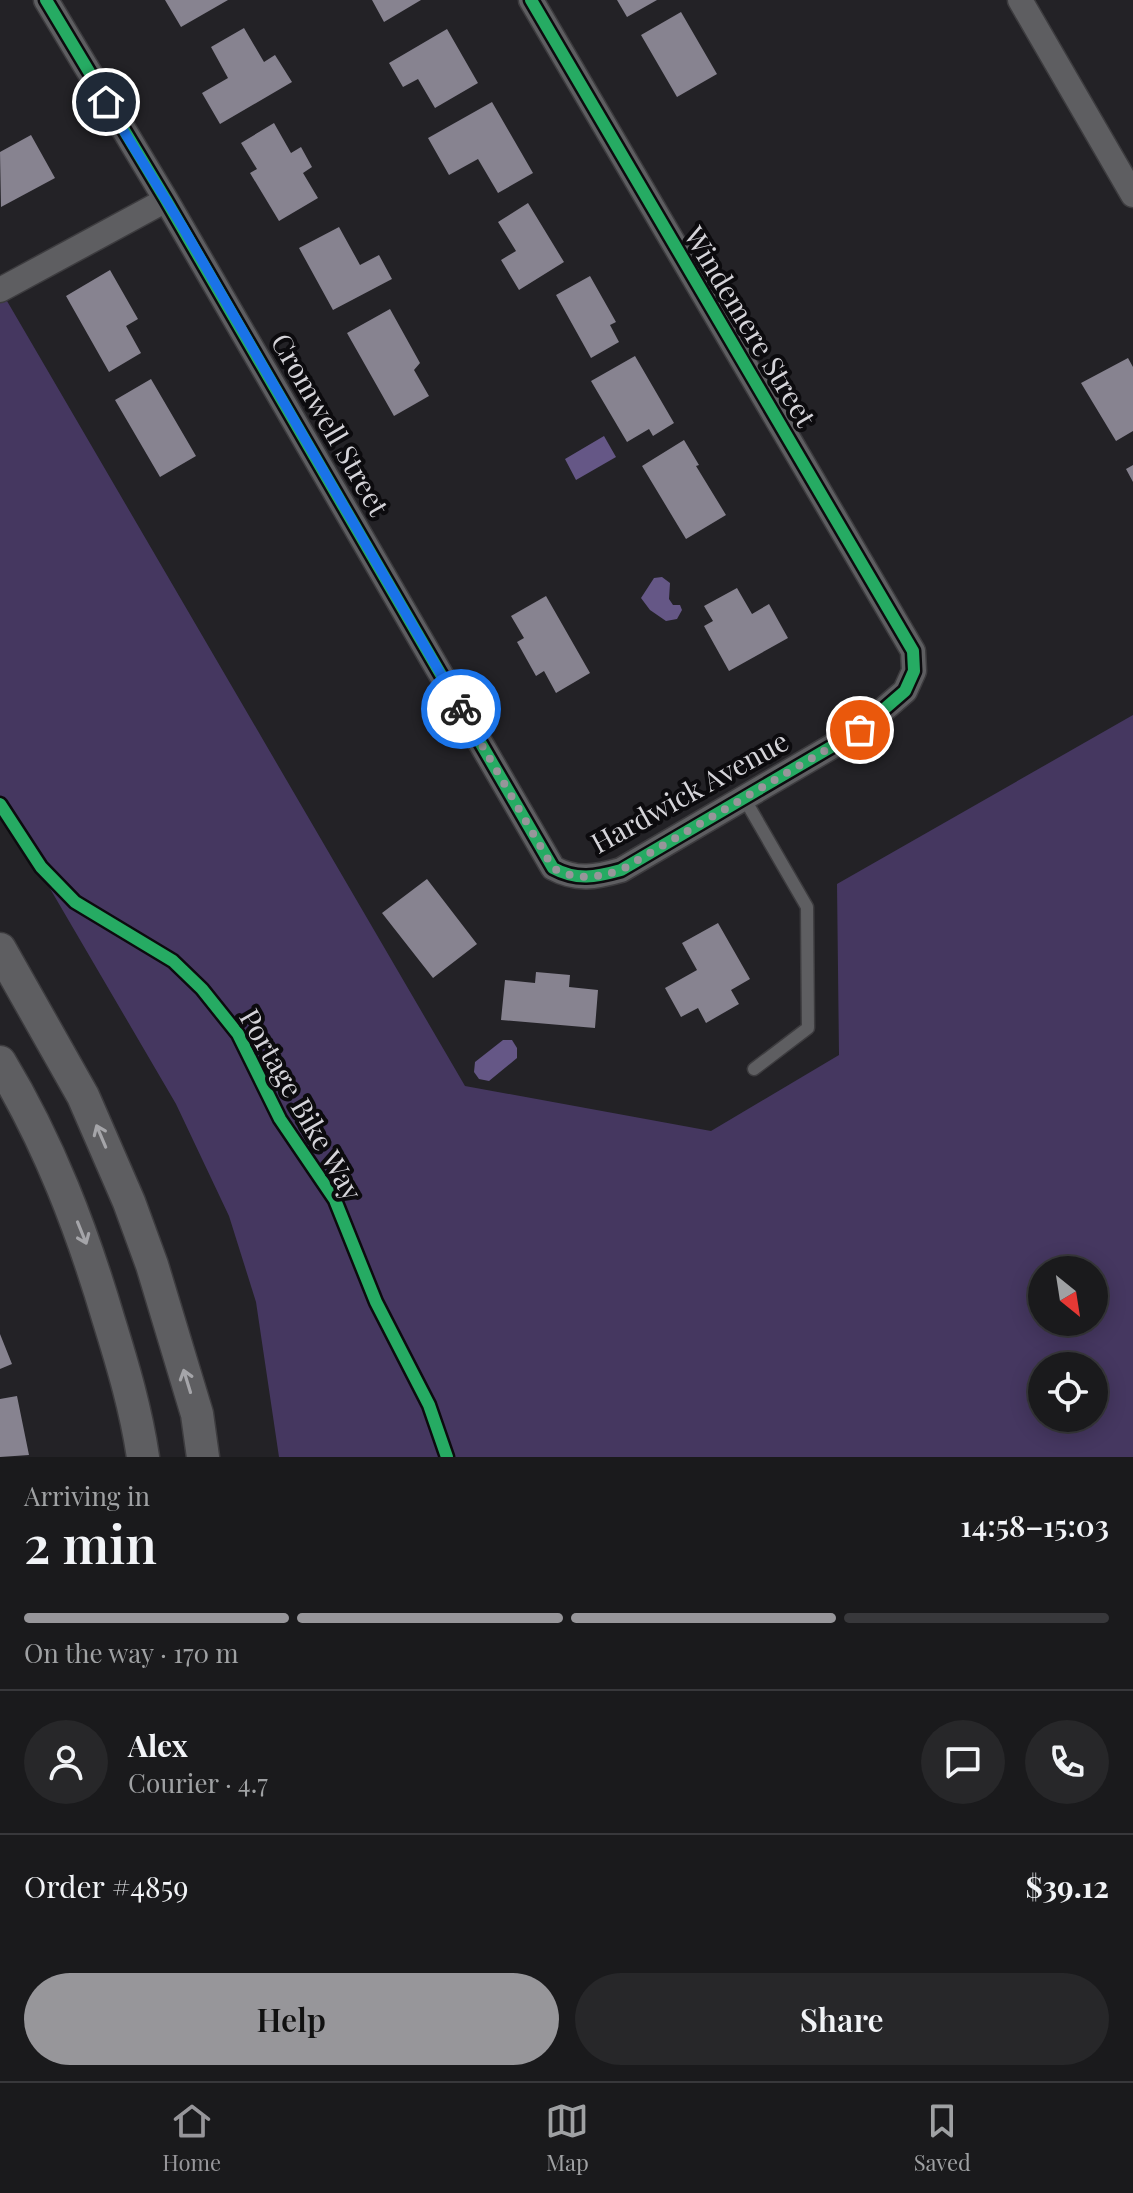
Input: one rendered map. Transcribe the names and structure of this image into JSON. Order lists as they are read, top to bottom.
{
  "streets": {
    "street": ["Windemere Street", "Cromwell Street", "Hardwick Avenue"],
    "cycle path": ["Portage Bike Way"]
  },
  "crossings": [
    ["Windemere Street", "Hardwick Avenue"],
    ["Cromwell Street", "Hardwick Avenue"]
  ],
  "north": "bottom right",
  "page": {
    "heading": ["2 min", "Arriving in", "14:58–15:03"],
    "panel": [
      "Alex",
      "Courier · 4.7",
      "Order #4859",
      "$39.12"
    ],
    "bar": "On the way · 170 m",
    "buttons": ["Help", "Share"],
    "tabs": ["Home", "Map", "Saved"]
  }
}
